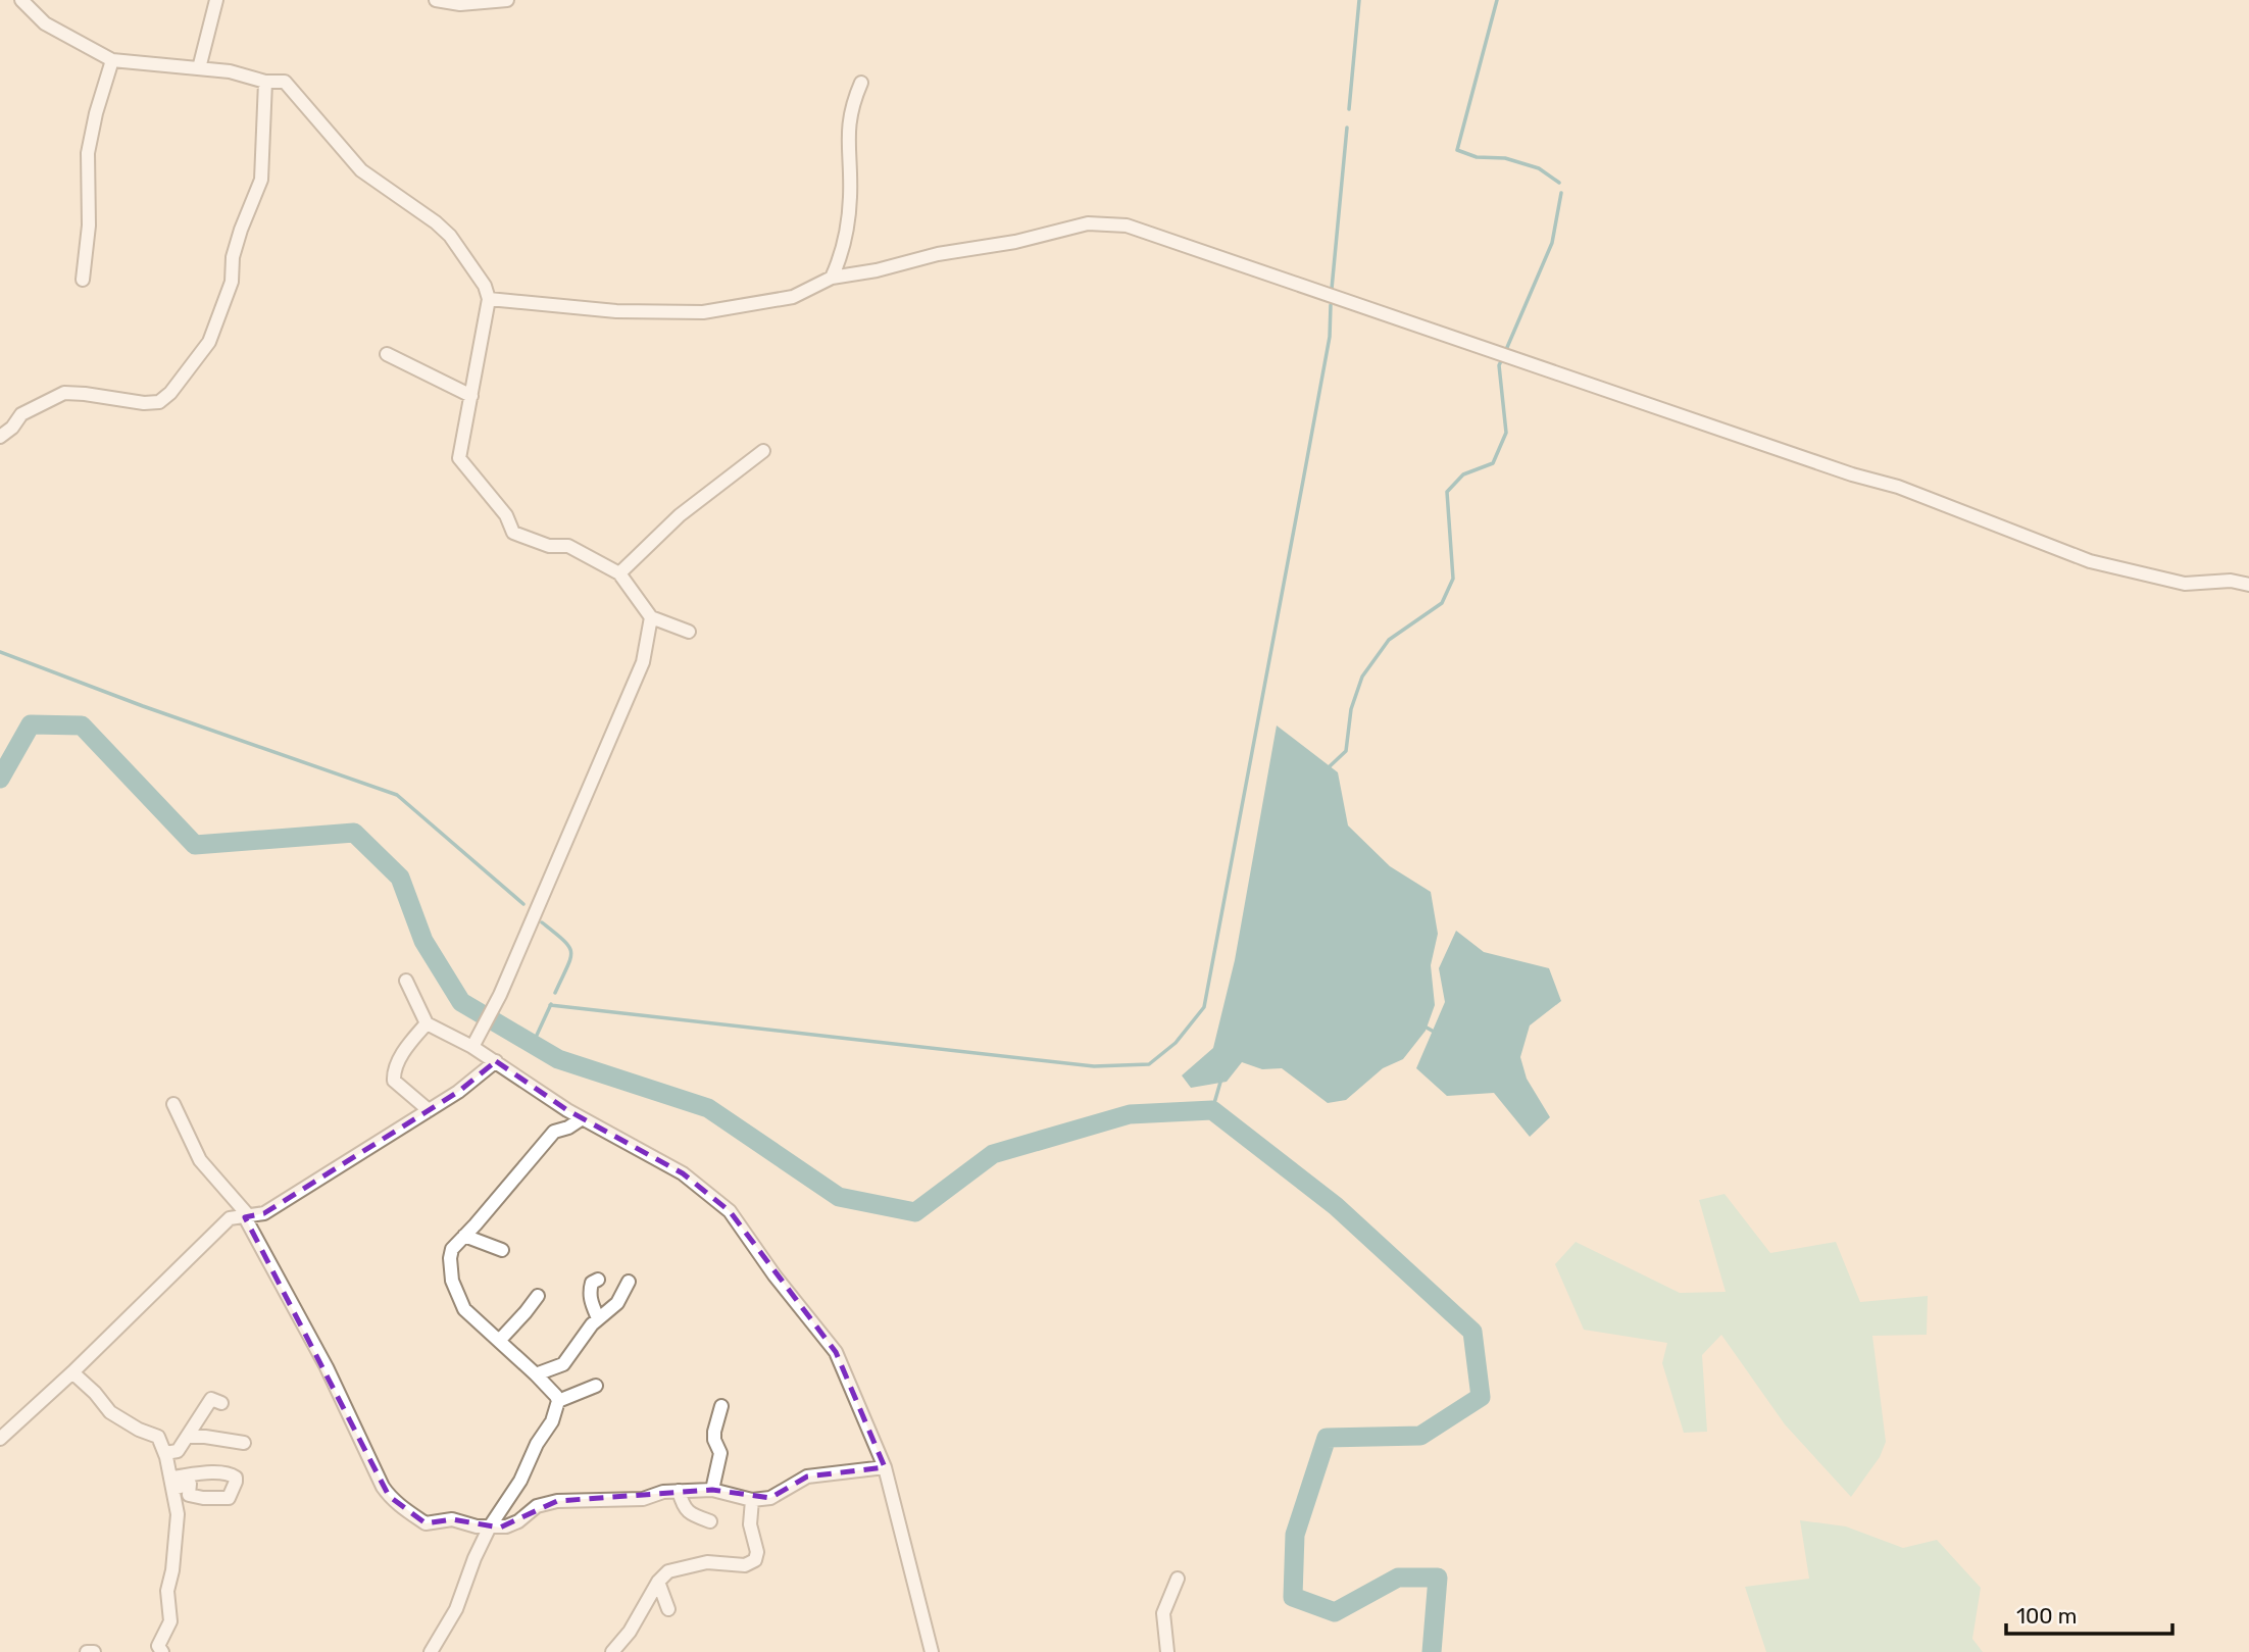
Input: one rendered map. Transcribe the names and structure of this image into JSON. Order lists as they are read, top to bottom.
{
  "scale_bar": "100 m"
}
